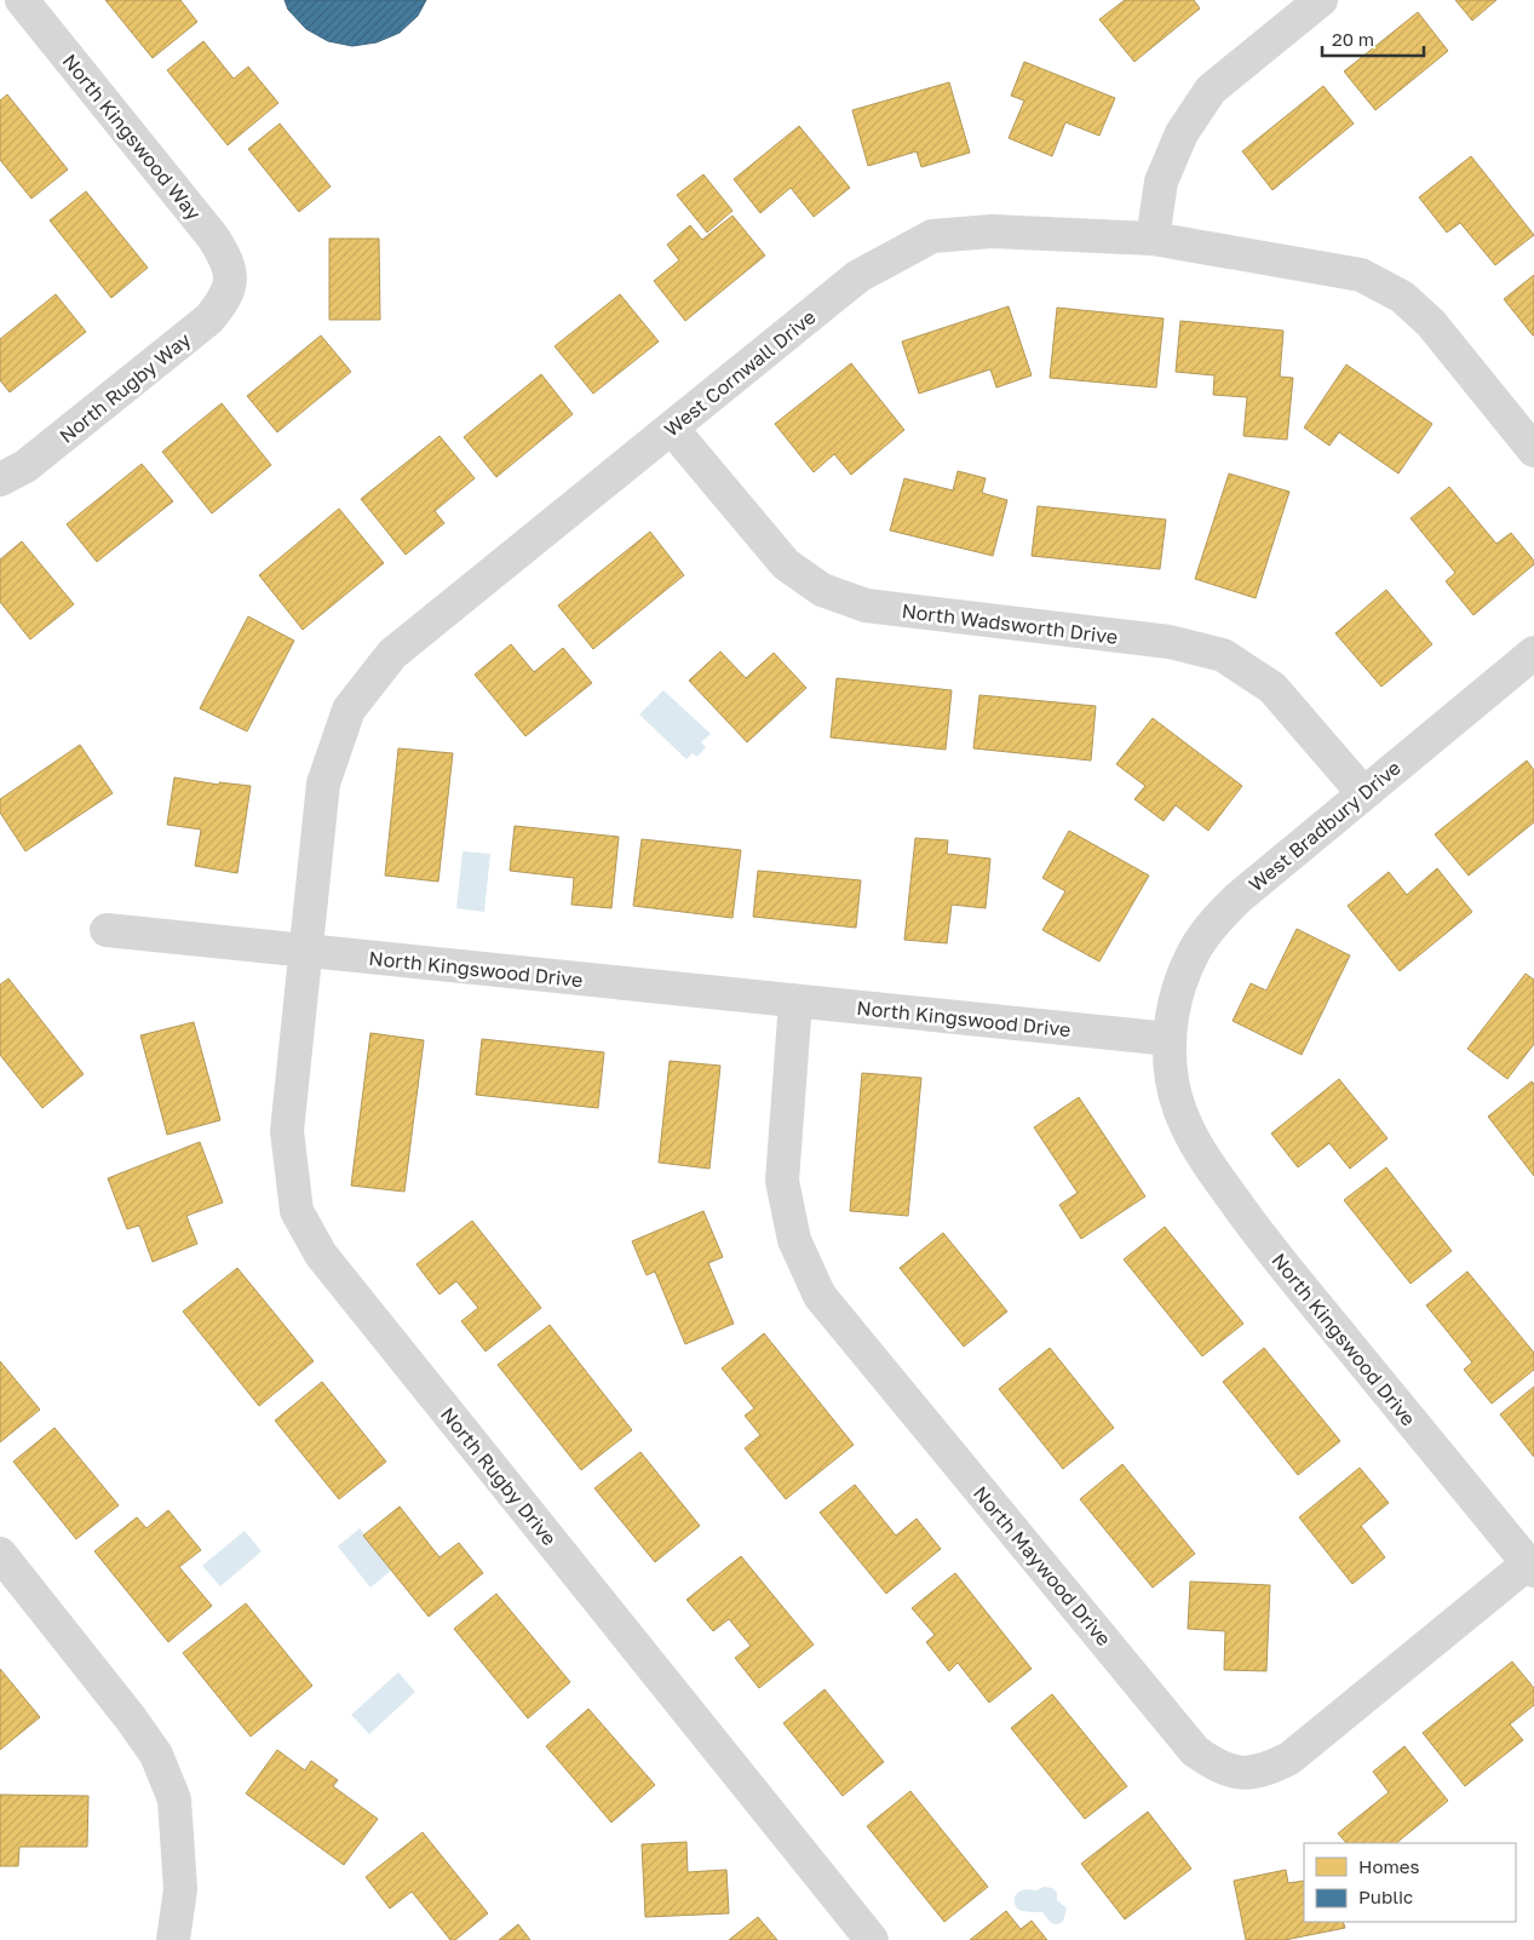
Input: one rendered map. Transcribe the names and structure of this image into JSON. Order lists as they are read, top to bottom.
{
  "streets": {
    "street": [
      "North Kingswood Way",
      "West Cornwall Drive",
      "North Rugby Way",
      "North Wadsworth Drive",
      "West Bradbury Drive",
      "North Kingswood Drive",
      "North Rugby Drive",
      "North Maywood Drive"
    ]
  },
  "crossings": [
    ["North Kingswood Way", "North Rugby Way"],
    ["West Cornwall Drive", "North Wadsworth Drive"],
    ["West Cornwall Drive", "North Kingswood Drive"],
    ["West Cornwall Drive", "North Rugby Drive"],
    ["North Wadsworth Drive", "West Bradbury Drive"],
    ["West Bradbury Drive", "North Kingswood Drive"],
    ["North Kingswood Drive", "North Rugby Drive"],
    ["North Kingswood Drive", "North Maywood Drive"]
  ],
  "legend": ["Homes", "Public"],
  "scale_bar": "20 m"
}
